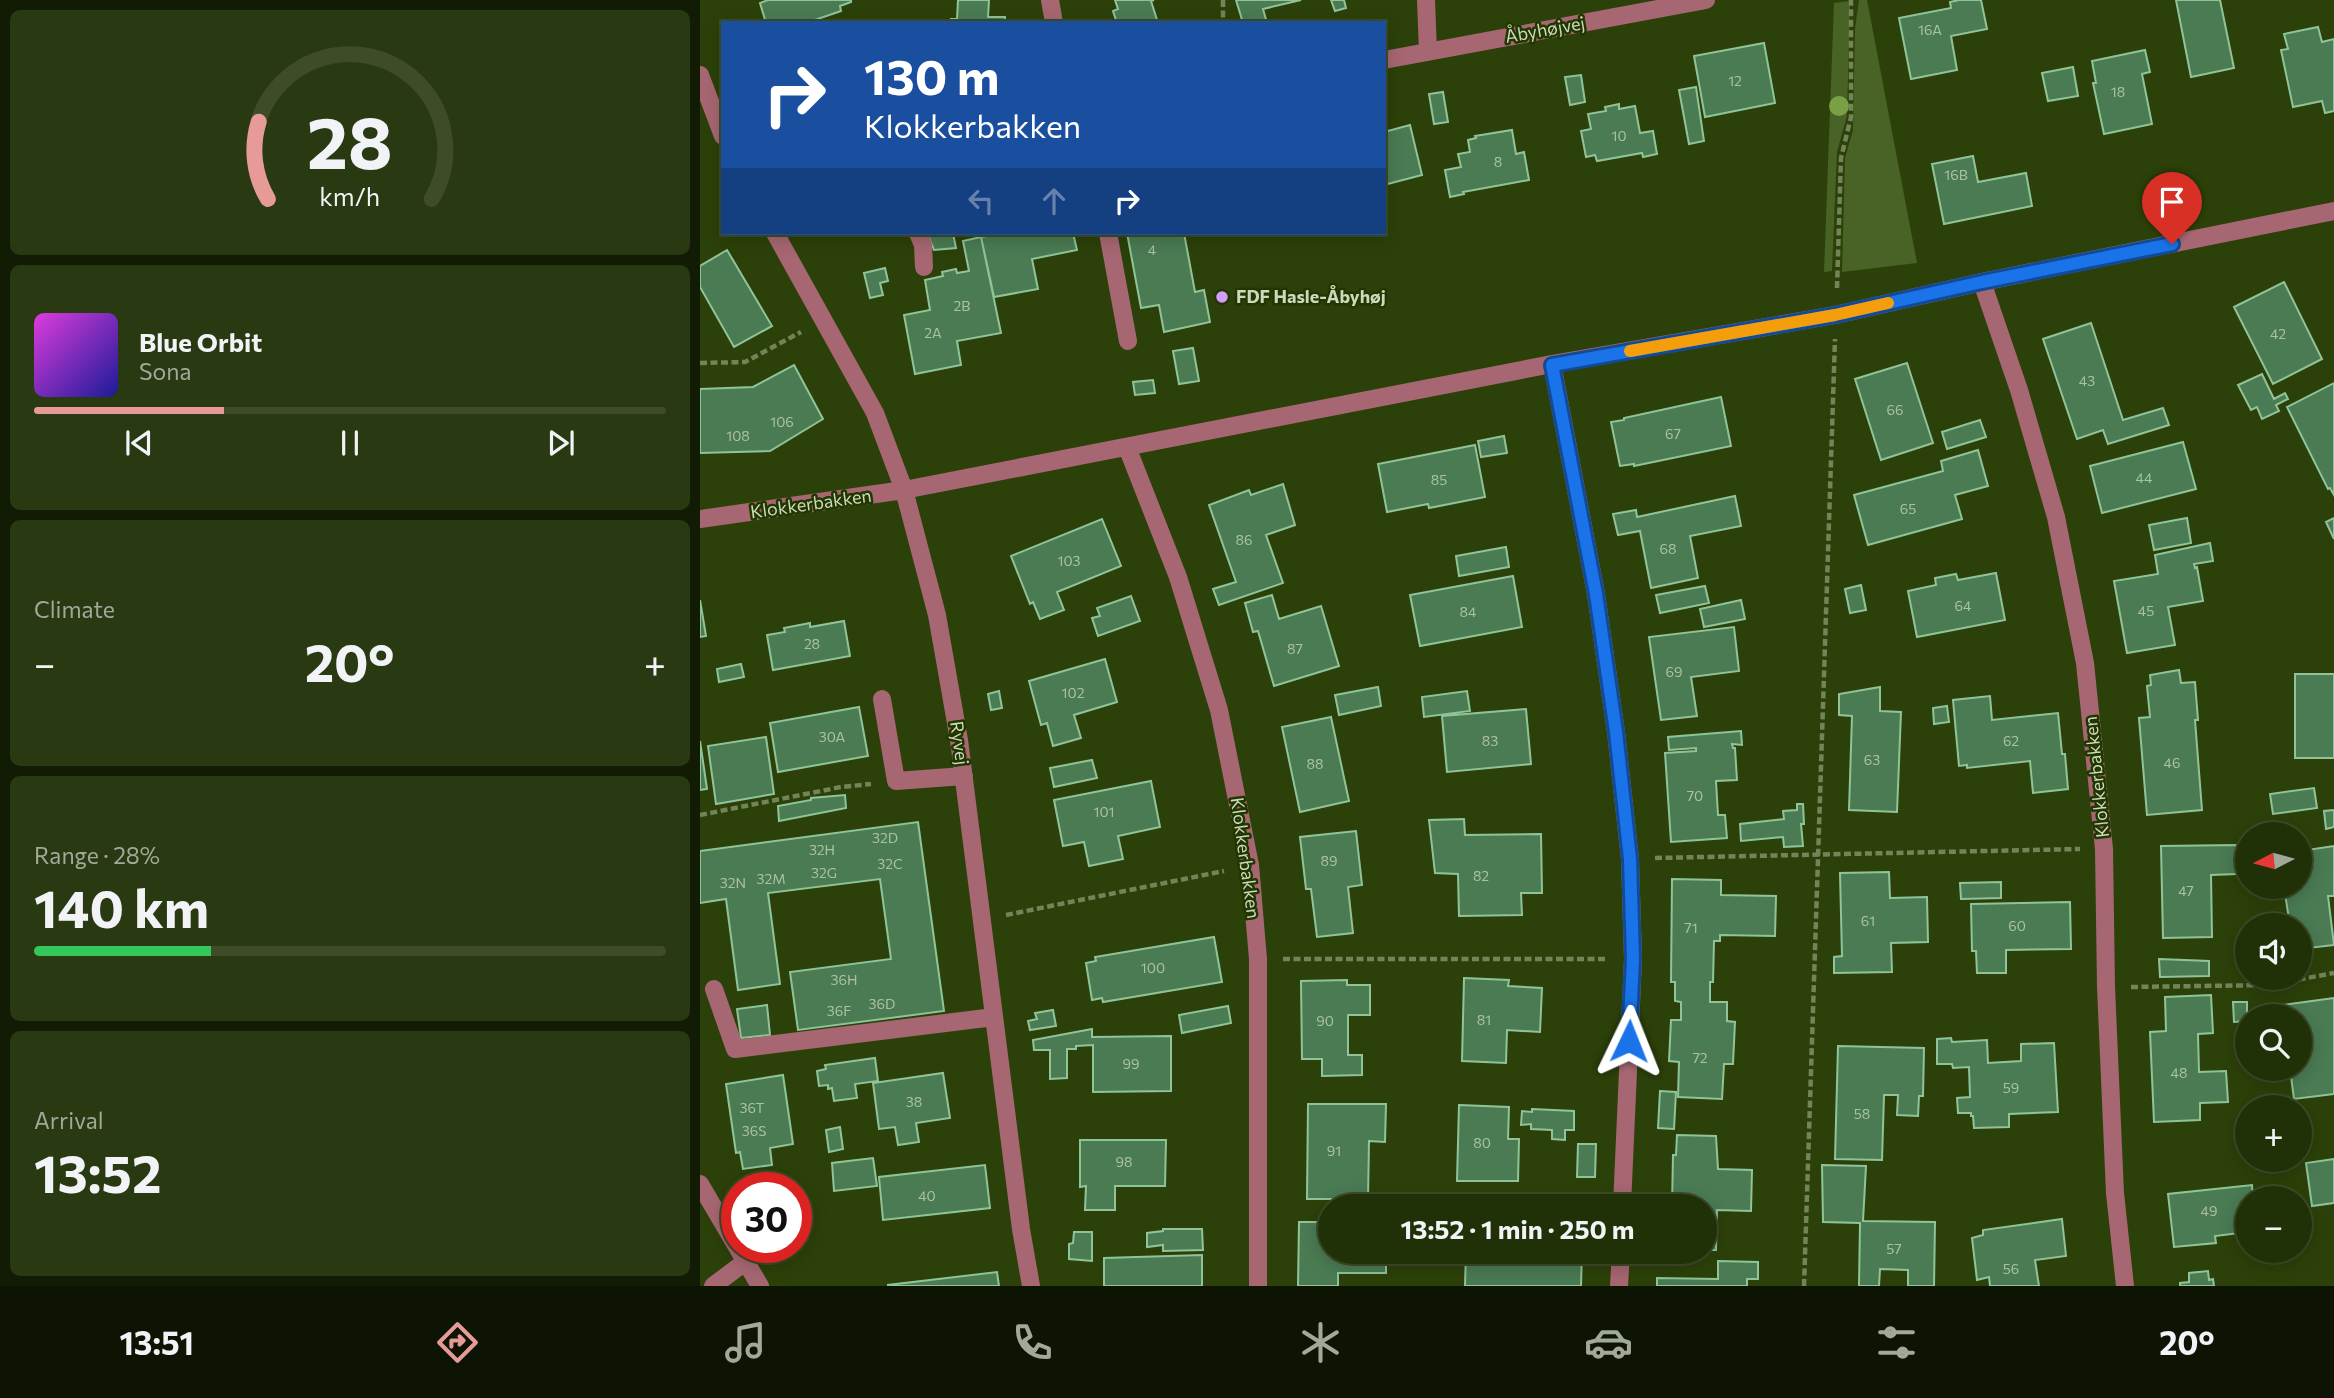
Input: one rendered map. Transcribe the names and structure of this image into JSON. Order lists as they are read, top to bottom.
{
  "streets": {
    "street": ["Åbyhøjvej", "Klokkerbakken", "Ryvej"]
  },
  "crossings": [
    ["Klokkerbakken", "Ryvej"]
  ],
  "places": ["FDF Hasle-Åbyhøj"],
  "house_numbers": [
    "16A",
    "12",
    "18",
    "10",
    "8",
    "16B",
    "4",
    "2B",
    "2A",
    "42",
    "43",
    "66",
    "106",
    "67",
    "108",
    "44",
    "85",
    "65",
    "86",
    "68",
    "103",
    "64",
    "45",
    "84",
    "28",
    "87",
    "69",
    "102",
    "30A",
    "83",
    "62",
    "63",
    "46",
    "88",
    "70",
    "101",
    "32D",
    "32H",
    "89",
    "32C",
    "32G",
    "82",
    "32M",
    "32N",
    "47",
    "61",
    "60",
    "71",
    "100",
    "36H",
    "36D",
    "36F",
    "81",
    "90",
    "72",
    "99",
    "48",
    "59",
    "38",
    "36T",
    "58",
    "36S",
    "80",
    "91",
    "98",
    "40",
    "49",
    "57",
    "56"
  ],
  "north": "left",
  "page": {
    "turn": ["130 m", "Klokkerbakken"],
    "song": ["Blue Orbit", "Sona"],
    "tile": [
      "Climate",
      ["Range · 28%", "140 km"],
      ["Arrival", "13:52"]
    ],
    "heat": ["−", "20°", "+"],
    "map_buttons": ["+", "−"],
    "limit": "30",
    "trip": "13:52 · 1 min · 250 m",
    "tabs": ["13:51", "20°"],
    "gauge": ["28", "km/h"]
  }
}
